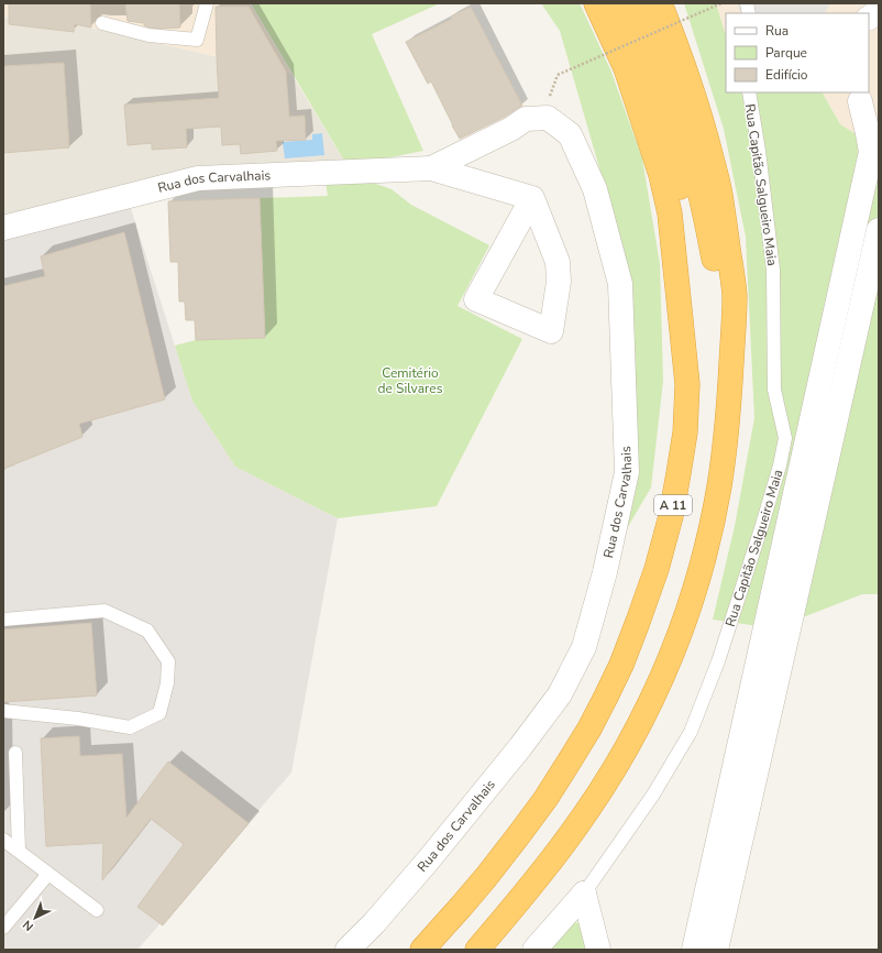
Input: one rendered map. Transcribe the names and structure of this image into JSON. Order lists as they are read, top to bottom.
{
  "streets": {
    "highway": ["A 11"],
    "street": ["Rua dos Carvalhais", "Rua Capitão Salgueiro Maia"]
  },
  "parks": ["Cemitério de Silvares"],
  "legend": ["Rua", "Parque", "Edifício"],
  "north": "bottom left"
}
